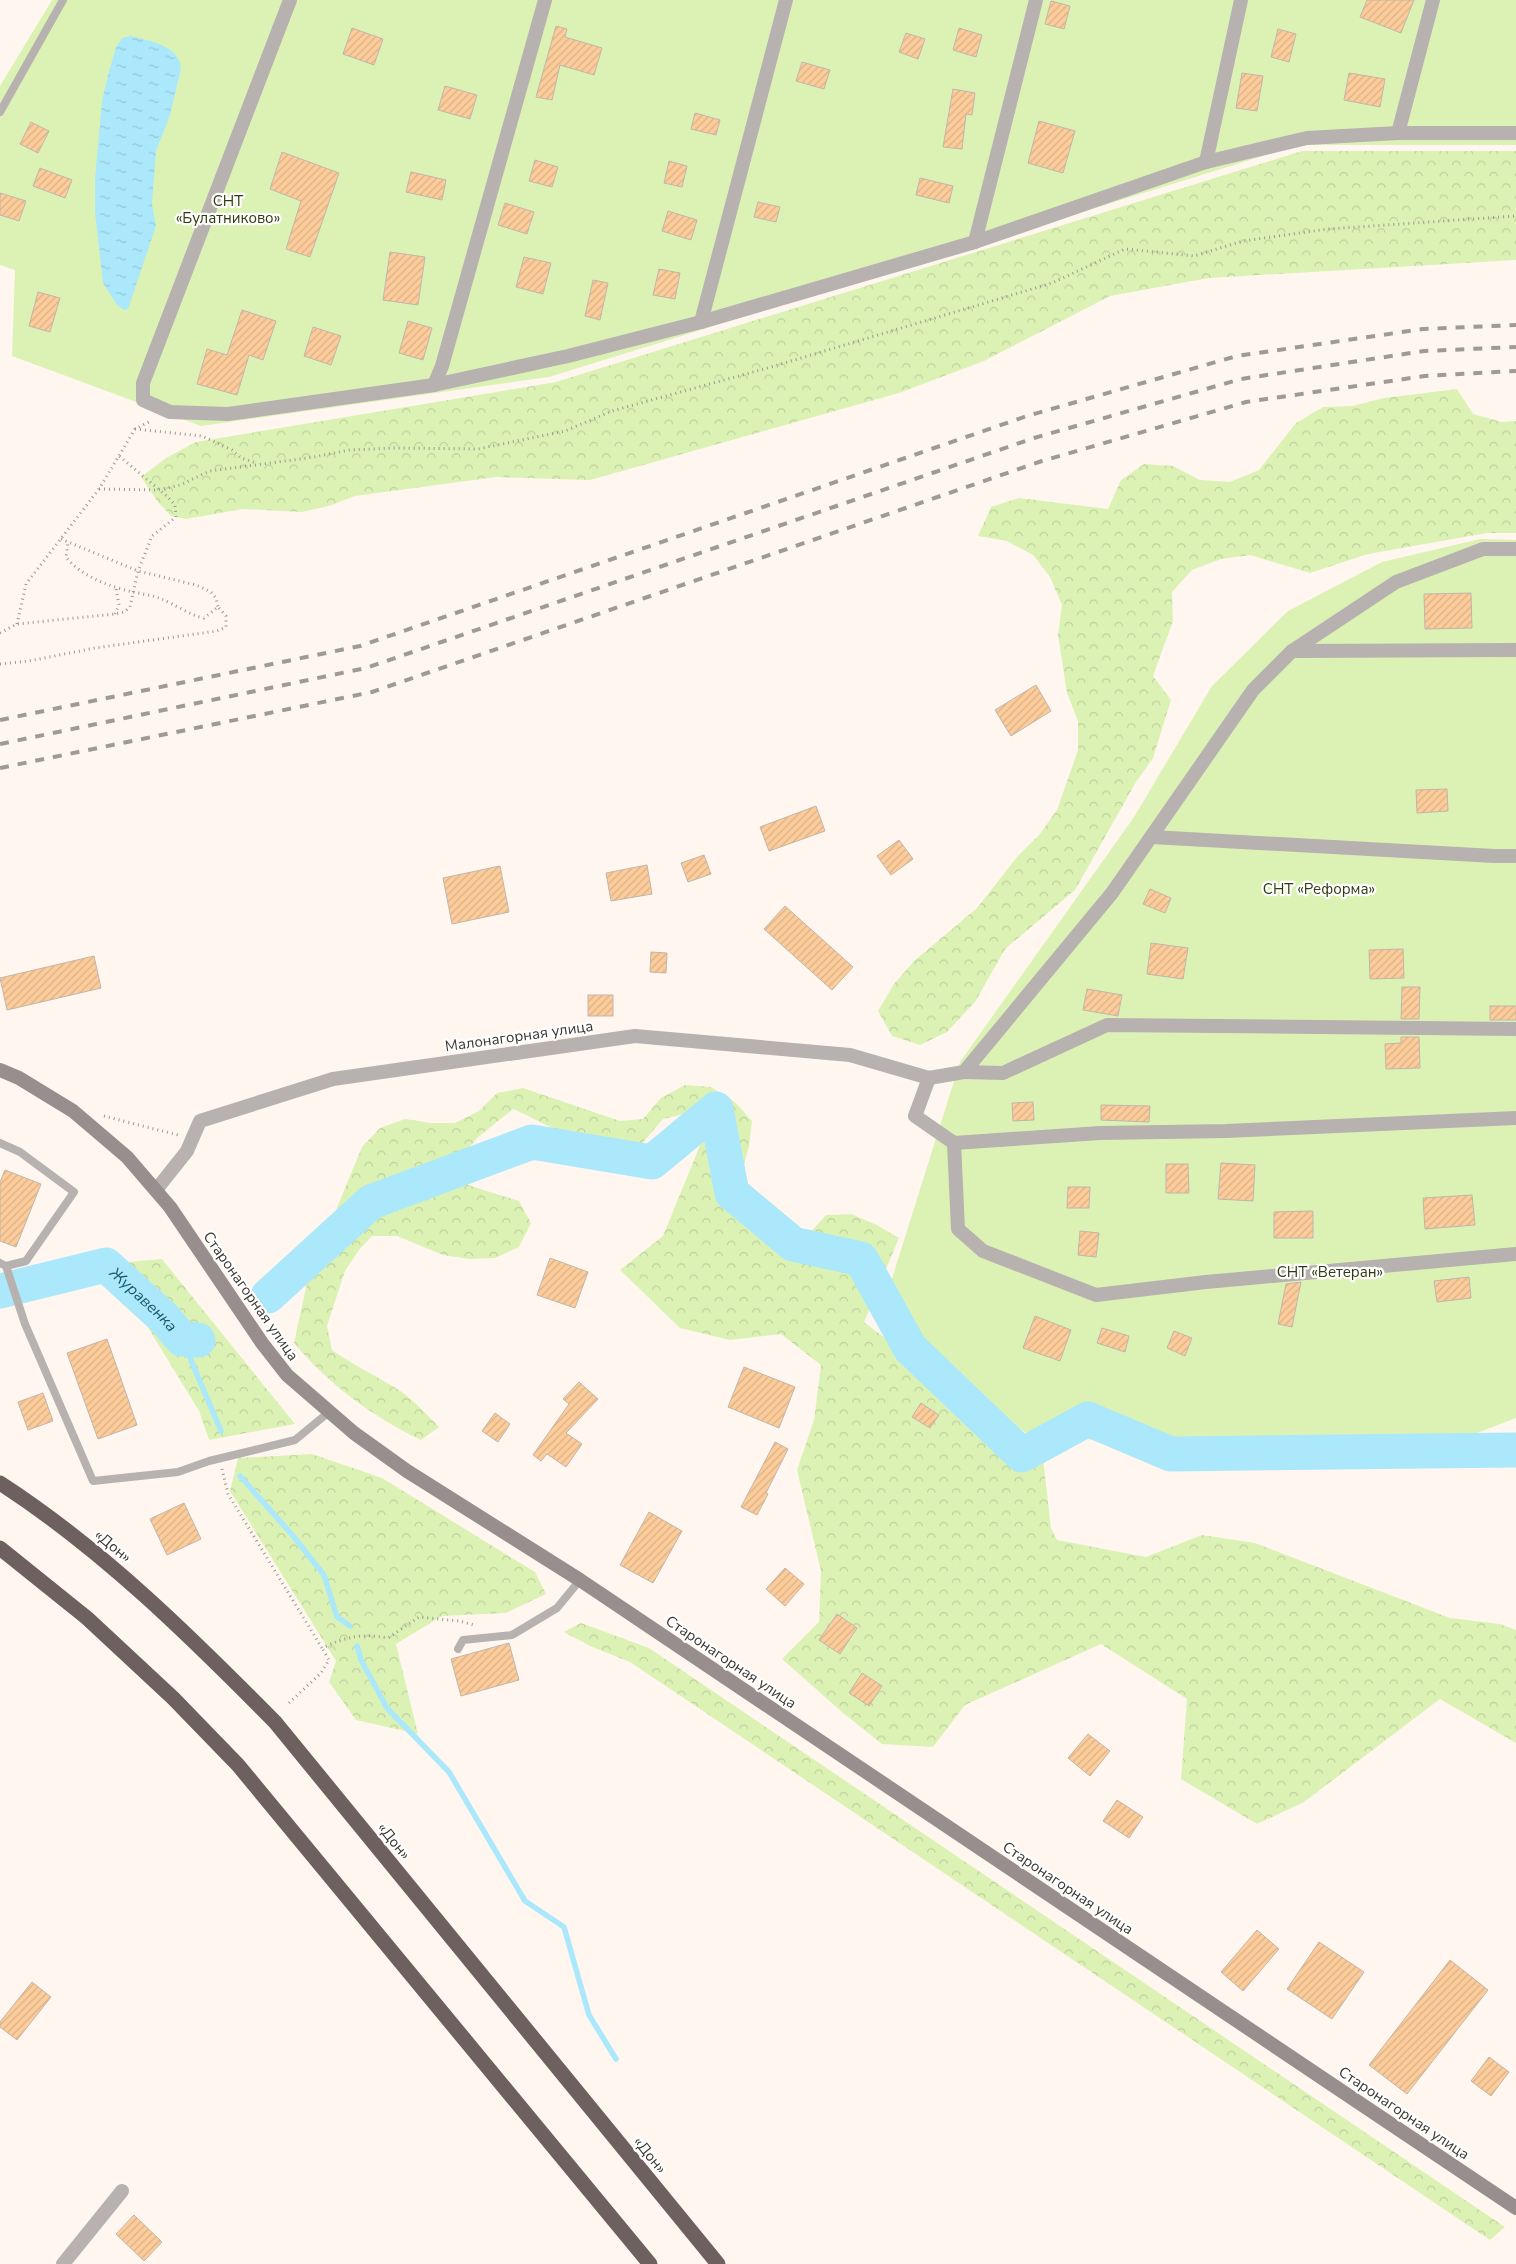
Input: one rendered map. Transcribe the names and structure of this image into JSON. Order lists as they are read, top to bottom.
{
  "streets": {
    "highway": ["«Дон»"],
    "main road": ["Старонагорная улица"],
    "street": ["Малонагорная улица"]
  },
  "crossings": [
    ["Малонагорная улица", "Старонагорная улица"]
  ],
  "water": ["Журавенка"],
  "parks": ["СНТ «Булатниково»", "СНТ «Реформа»", "СНТ «Ветеран»"]
}
